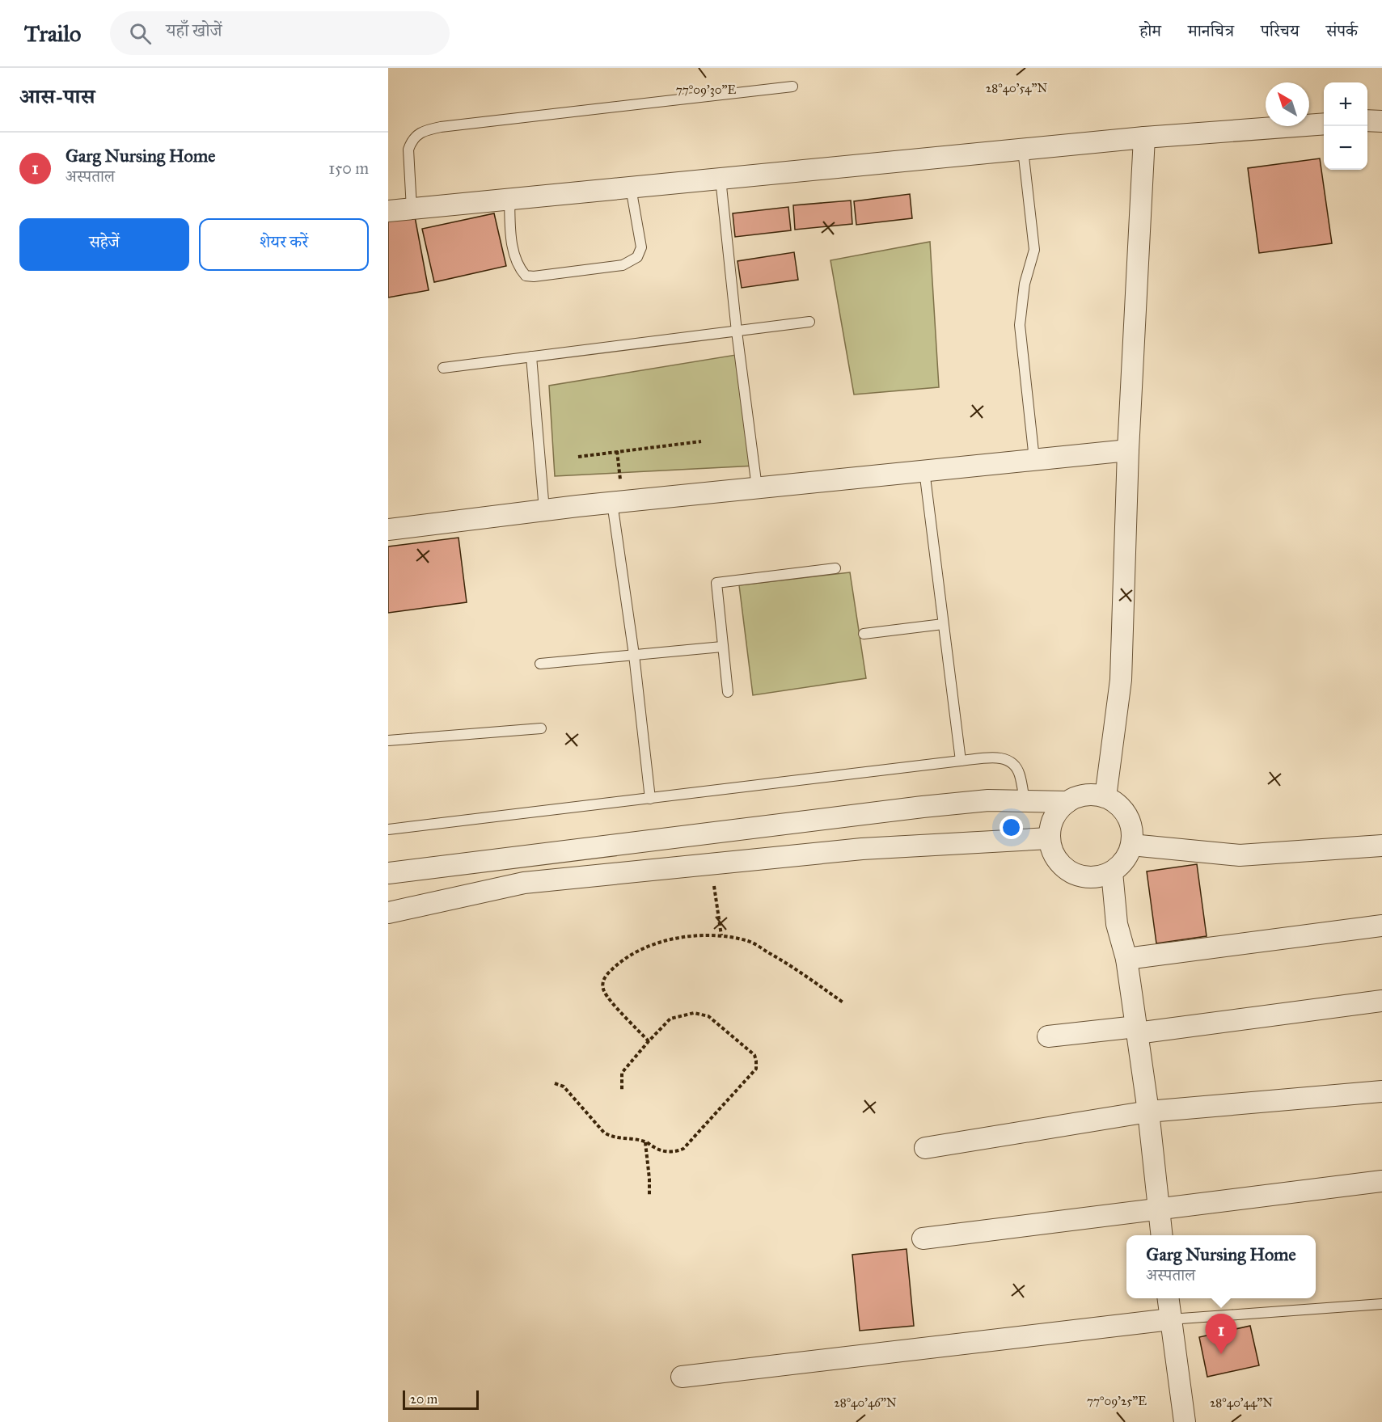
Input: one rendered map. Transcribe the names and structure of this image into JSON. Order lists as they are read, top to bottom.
{
  "scale_bar": "20 m",
  "north": "top left",
  "page": {
    "header": "Trailo",
    "search": "यहाँ खोजें",
    "nav": [
      "होम",
      "मानचित्र",
      "परिचय",
      "संपर्क"
    ],
    "heading": "आस-पास",
    "map_buttons": ["+", "−"],
    "list": [
      {
        "mark": "1",
        "name": "Garg Nursing Home",
        "note": "अस्पताल",
        "value": "150 m"
      }
    ],
    "buttons": ["सहेजें", "शेयर करें"],
    "popup": ["Garg Nursing Home", "अस्पताल"],
    "pins": "1",
    "scale": "20 m"
  },
  "coordinates": [
    "28°40'54\"N",
    "77°09'30\"E",
    "77°09'25\"E",
    "28°40'46\"N",
    "28°40'44\"N"
  ]
}
